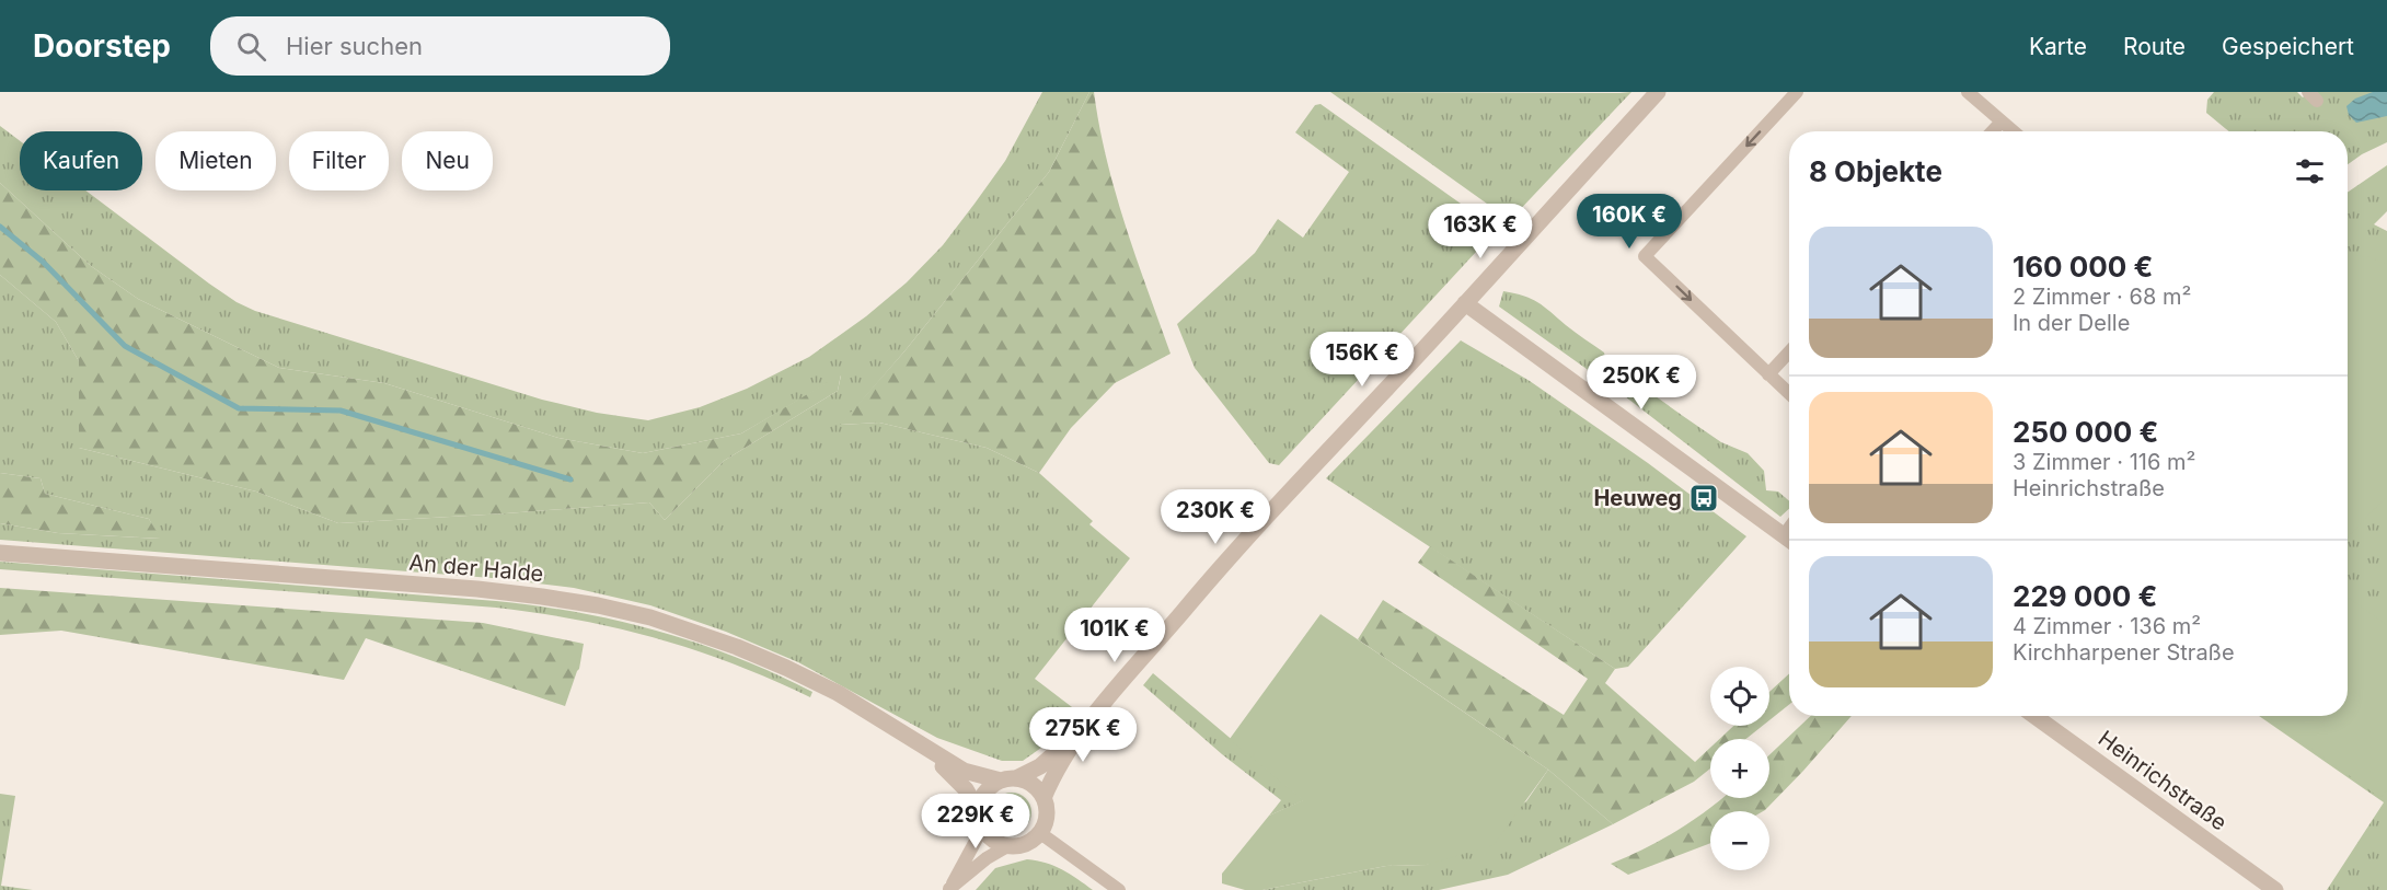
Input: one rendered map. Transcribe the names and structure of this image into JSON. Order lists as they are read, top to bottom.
{
  "streets": {
    "street": ["An der Halde", "Heinrichstraße"]
  },
  "places": {
    "bus stop": ["Heuweg"]
  },
  "page": {
    "header": "Doorstep",
    "search": "Hier suchen",
    "nav": ["Karte", "Route", "Gespeichert"],
    "chip": [
      "Kaufen",
      "Mieten",
      "Filter",
      "Neu"
    ],
    "heading": "8 Objekte",
    "price": [
      "160K €",
      "163K €",
      "156K €",
      "250K €",
      "230K €",
      "101K €",
      "275K €",
      "229K €"
    ],
    "list": [
      {
        "name": "160 000 €",
        "note": "2 Zimmer · 68 m² · In der Delle"
      },
      {
        "name": "250 000 €",
        "note": "3 Zimmer · 116 m² · Heinrichstraße"
      },
      {
        "name": "229 000 €",
        "note": "4 Zimmer · 136 m² · Kirchharpener Straße"
      }
    ],
    "map_buttons": ["+", "−"]
  }
}
